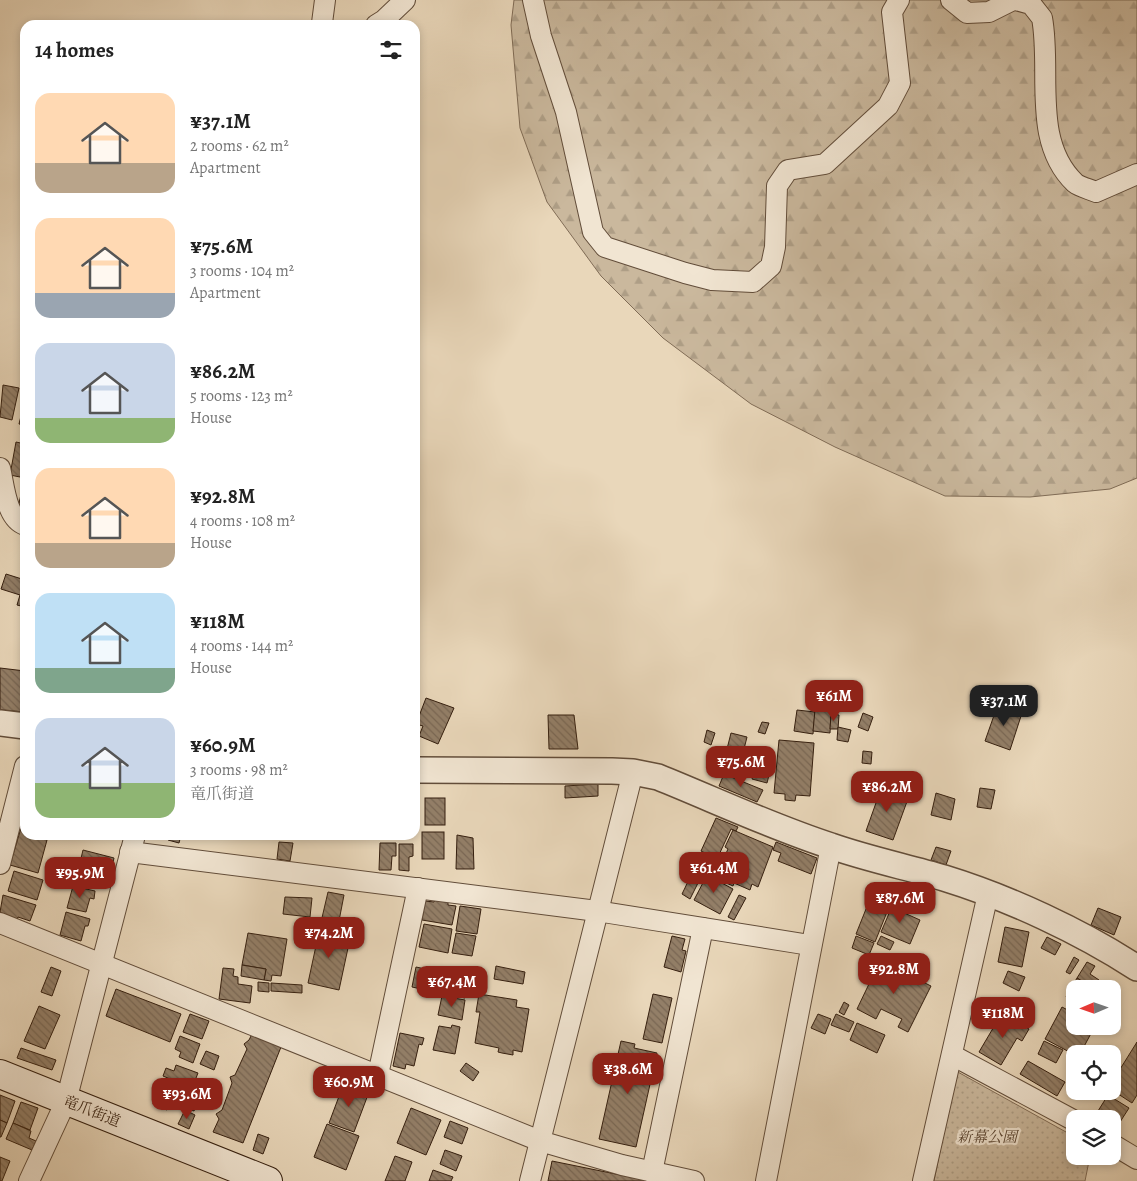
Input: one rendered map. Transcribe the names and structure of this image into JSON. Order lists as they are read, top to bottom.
{
  "streets": {
    "main road": ["竜爪街道"]
  },
  "parks": ["新幕公園"],
  "north": "left",
  "page": {
    "heading": "14 homes",
    "list": [
      {
        "name": "¥37.1M",
        "note": "2 rooms · 62 m² · Apartment"
      },
      {
        "name": "¥75.6M",
        "note": "3 rooms · 104 m² · Apartment"
      },
      {
        "name": "¥86.2M",
        "note": "5 rooms · 123 m² · House"
      },
      {
        "name": "¥92.8M",
        "note": "4 rooms · 108 m² · House"
      },
      {
        "name": "¥118M",
        "note": "4 rooms · 144 m² · House"
      },
      {
        "name": "¥60.9M",
        "note": "3 rooms · 98 m² · 竜爪街道"
      }
    ],
    "price": [
      "¥61M",
      "¥37.1M",
      "¥75.6M",
      "¥86.2M",
      "¥61.4M",
      "¥95.9M",
      "¥87.6M",
      "¥74.2M",
      "¥92.8M",
      "¥67.4M",
      "¥118M",
      "¥38.6M",
      "¥60.9M",
      "¥93.6M"
    ]
  }
}
